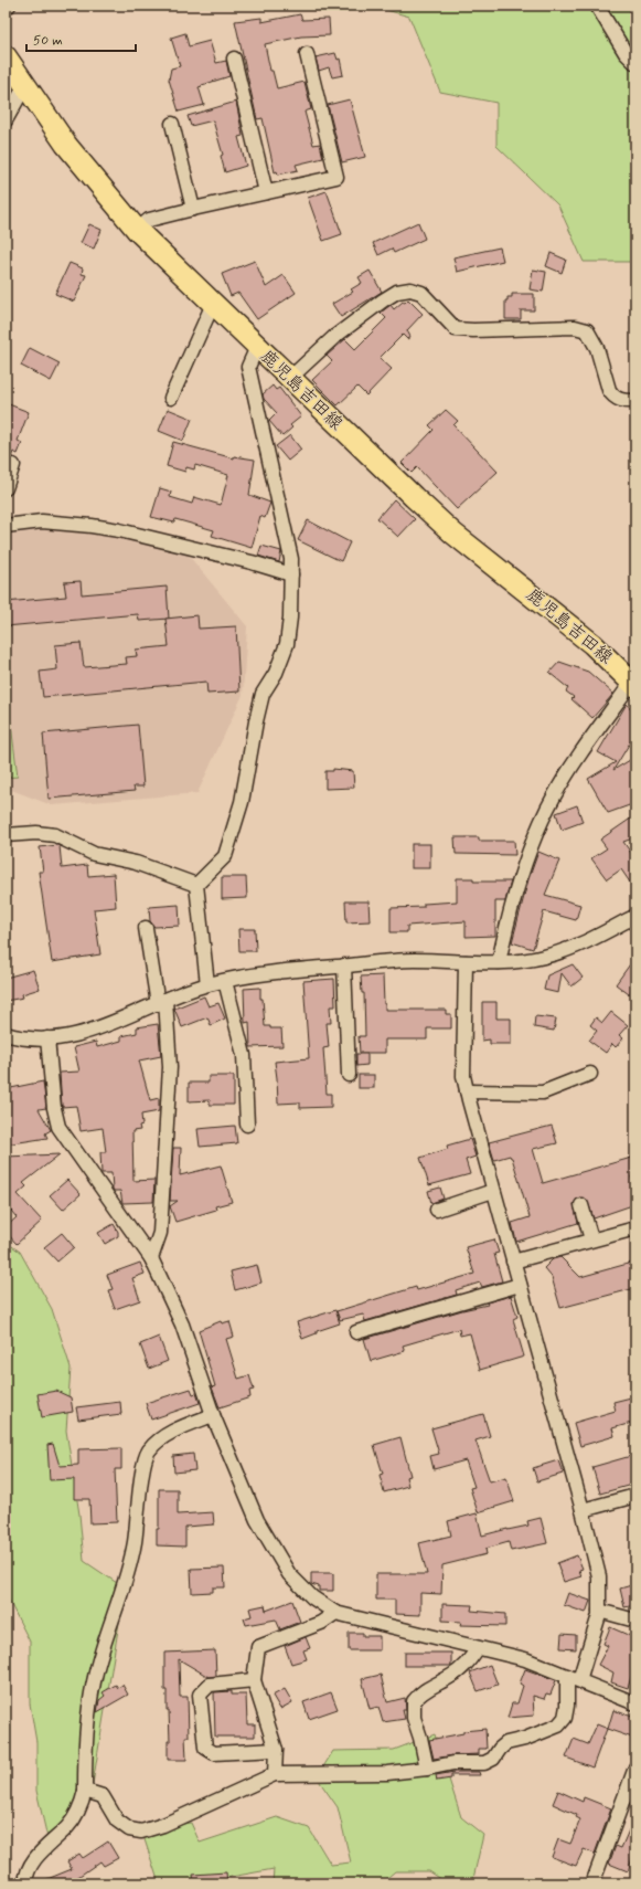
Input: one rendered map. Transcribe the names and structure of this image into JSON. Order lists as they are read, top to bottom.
{
  "streets": {
    "main road": ["鹿児島吉田線"]
  },
  "scale_bar": "50 m"
}
